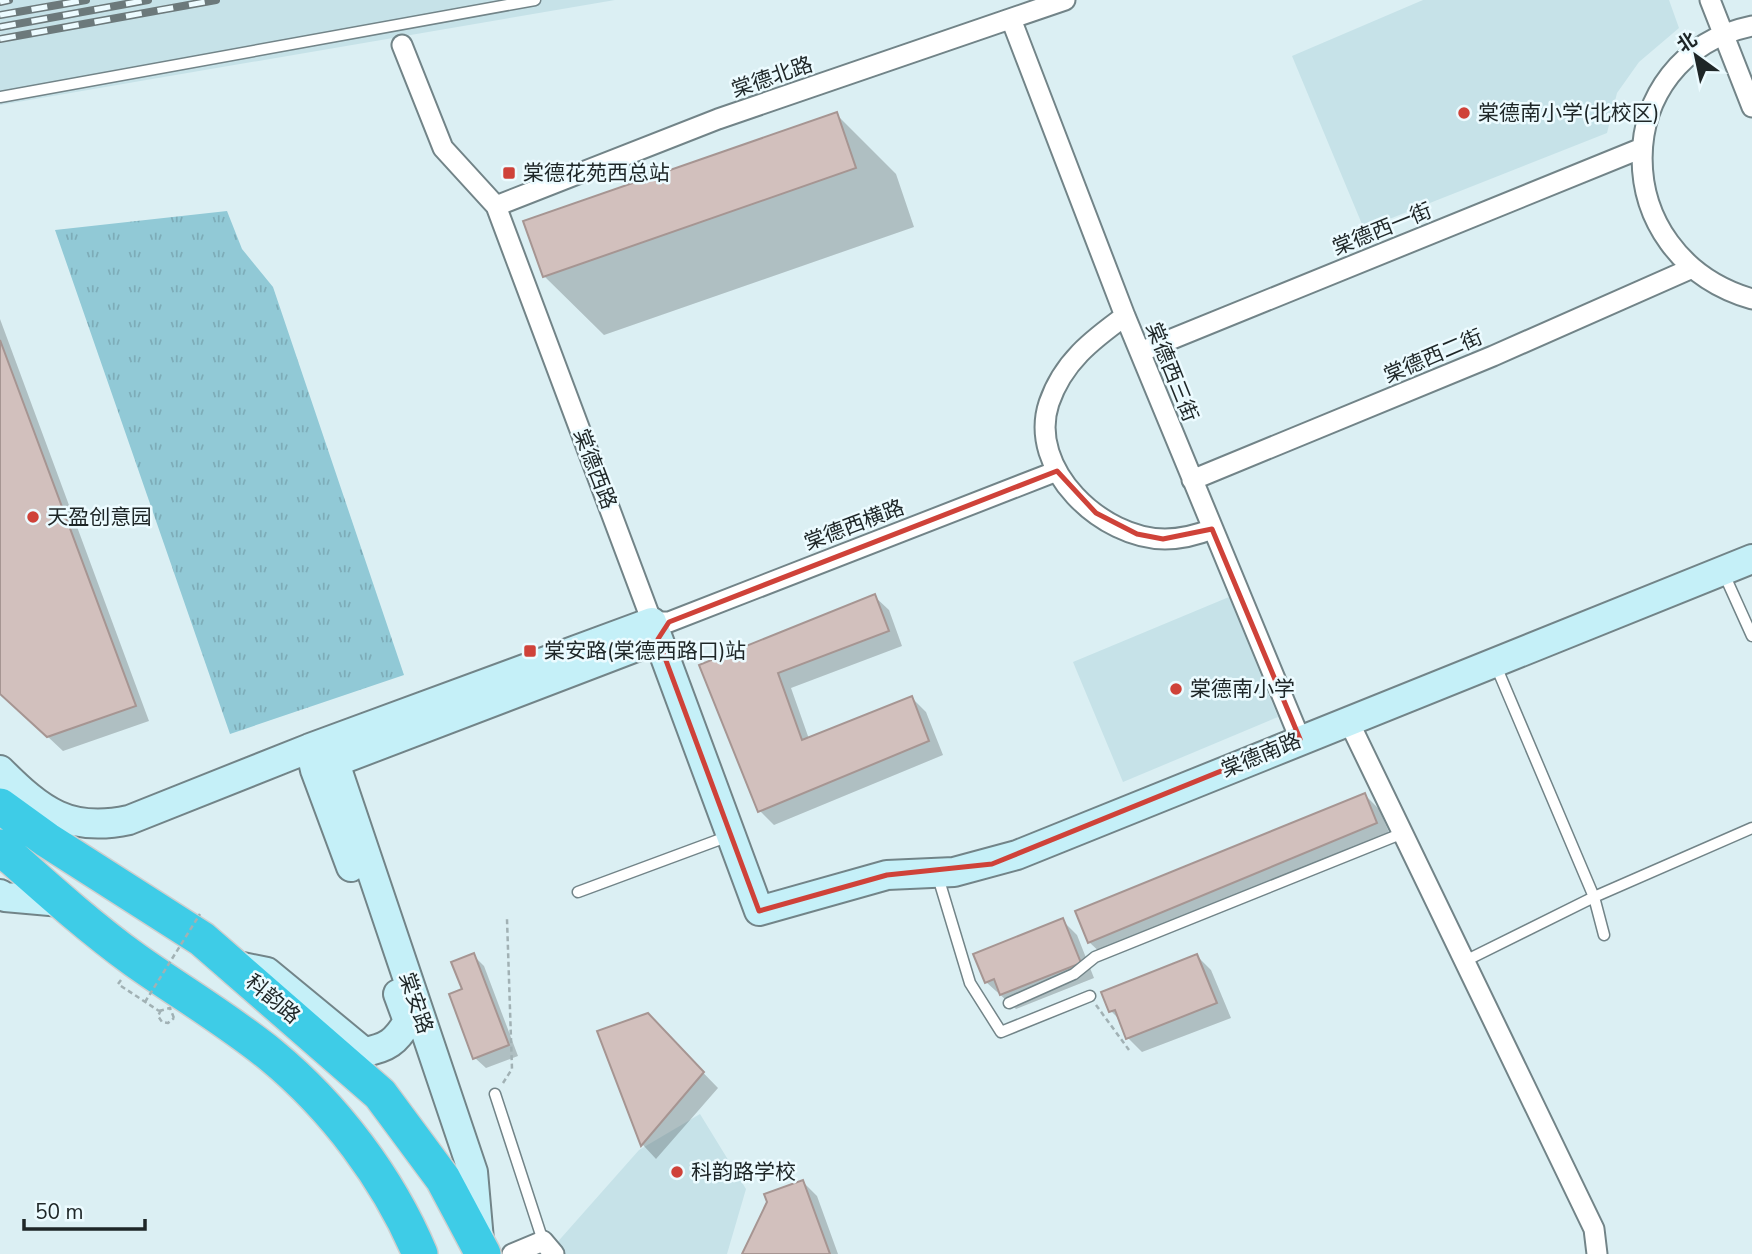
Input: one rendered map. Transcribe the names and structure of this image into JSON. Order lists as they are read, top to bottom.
{
  "streets": {
    "highway": ["科韵路"],
    "street": [
      "棠德北路",
      "棠德西一街",
      "棠德西二街",
      "棠德西三街",
      "棠德西路",
      "棠德西横路",
      "棠德南路",
      "棠安路"
    ]
  },
  "crossings": [
    ["棠德北路", "棠德西三街"],
    ["棠德北路", "棠德西路"],
    ["棠德西一街", "棠德西三街"],
    ["棠德西二街", "棠德西三街"],
    ["棠德西三街", "棠德南路"],
    ["棠德西路", "棠德西横路"],
    ["棠德西路", "棠德南路"],
    ["科韵路", "棠安路"]
  ],
  "places": {
    "other": [
      "棠德南小学(北校区)",
      "天盈创意园",
      "棠德南小学",
      "科韵路学校"
    ],
    "transit": ["棠德花苑西总站", "棠安路(棠德西路口)站"]
  },
  "scale_bar": "50 m",
  "north": "top left"
}
